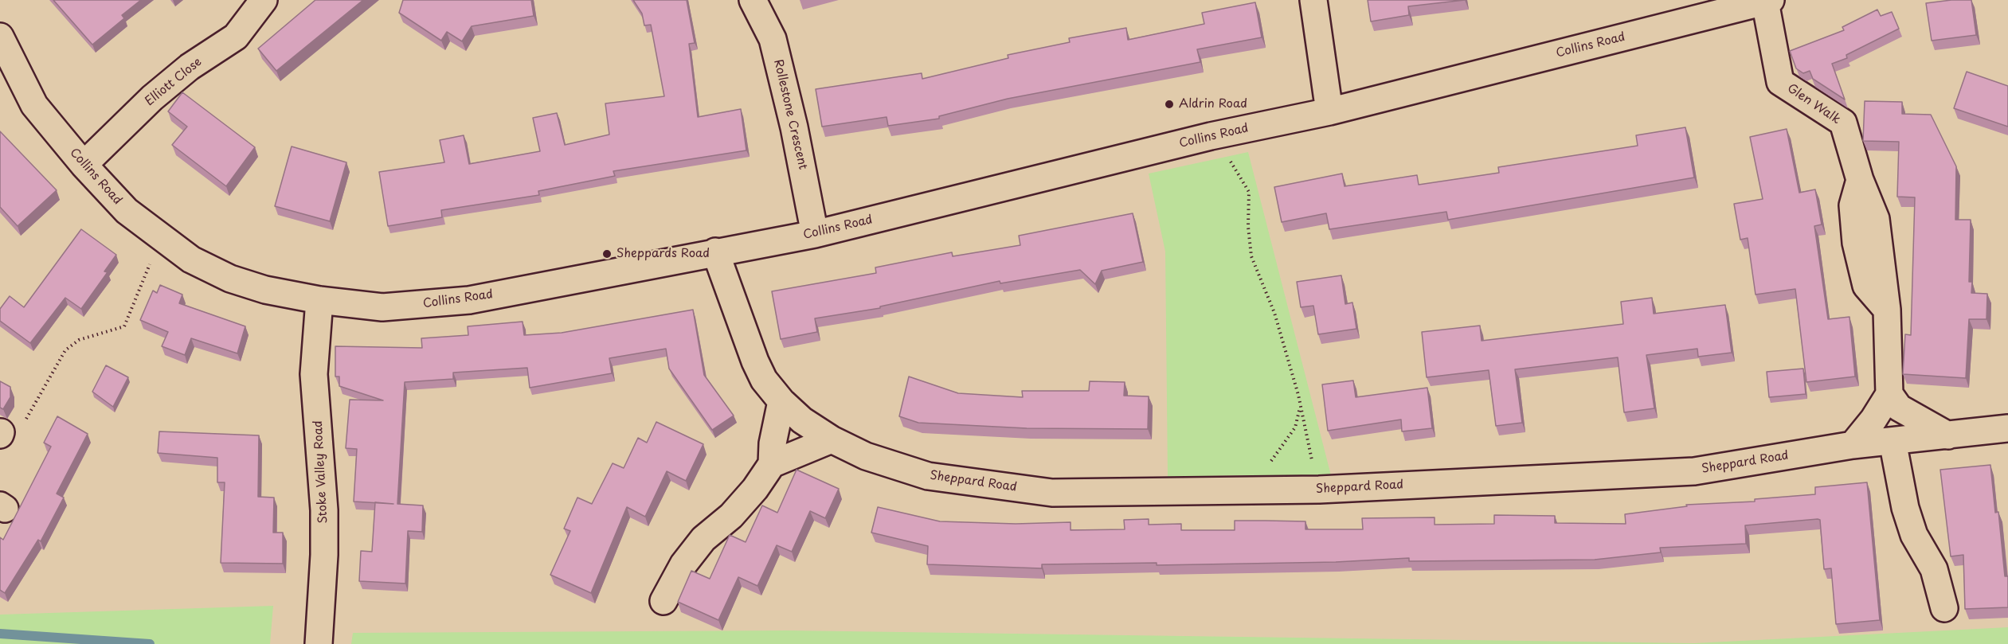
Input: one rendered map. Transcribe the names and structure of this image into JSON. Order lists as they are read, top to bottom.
{
  "streets": {
    "street": [
      "Collins Road",
      "Elliott Close",
      "Glen Walk",
      "Rollestone Crescent",
      "Sheppard Road",
      "Stoke Valley Road"
    ]
  },
  "crossings": [
    ["Collins Road", "Elliott Close"],
    ["Collins Road", "Glen Walk"],
    ["Collins Road", "Rollestone Crescent"],
    ["Collins Road", "Sheppard Road"],
    ["Collins Road", "Stoke Valley Road"]
  ],
  "places": ["Aldrin Road", "Sheppards Road"]
}
